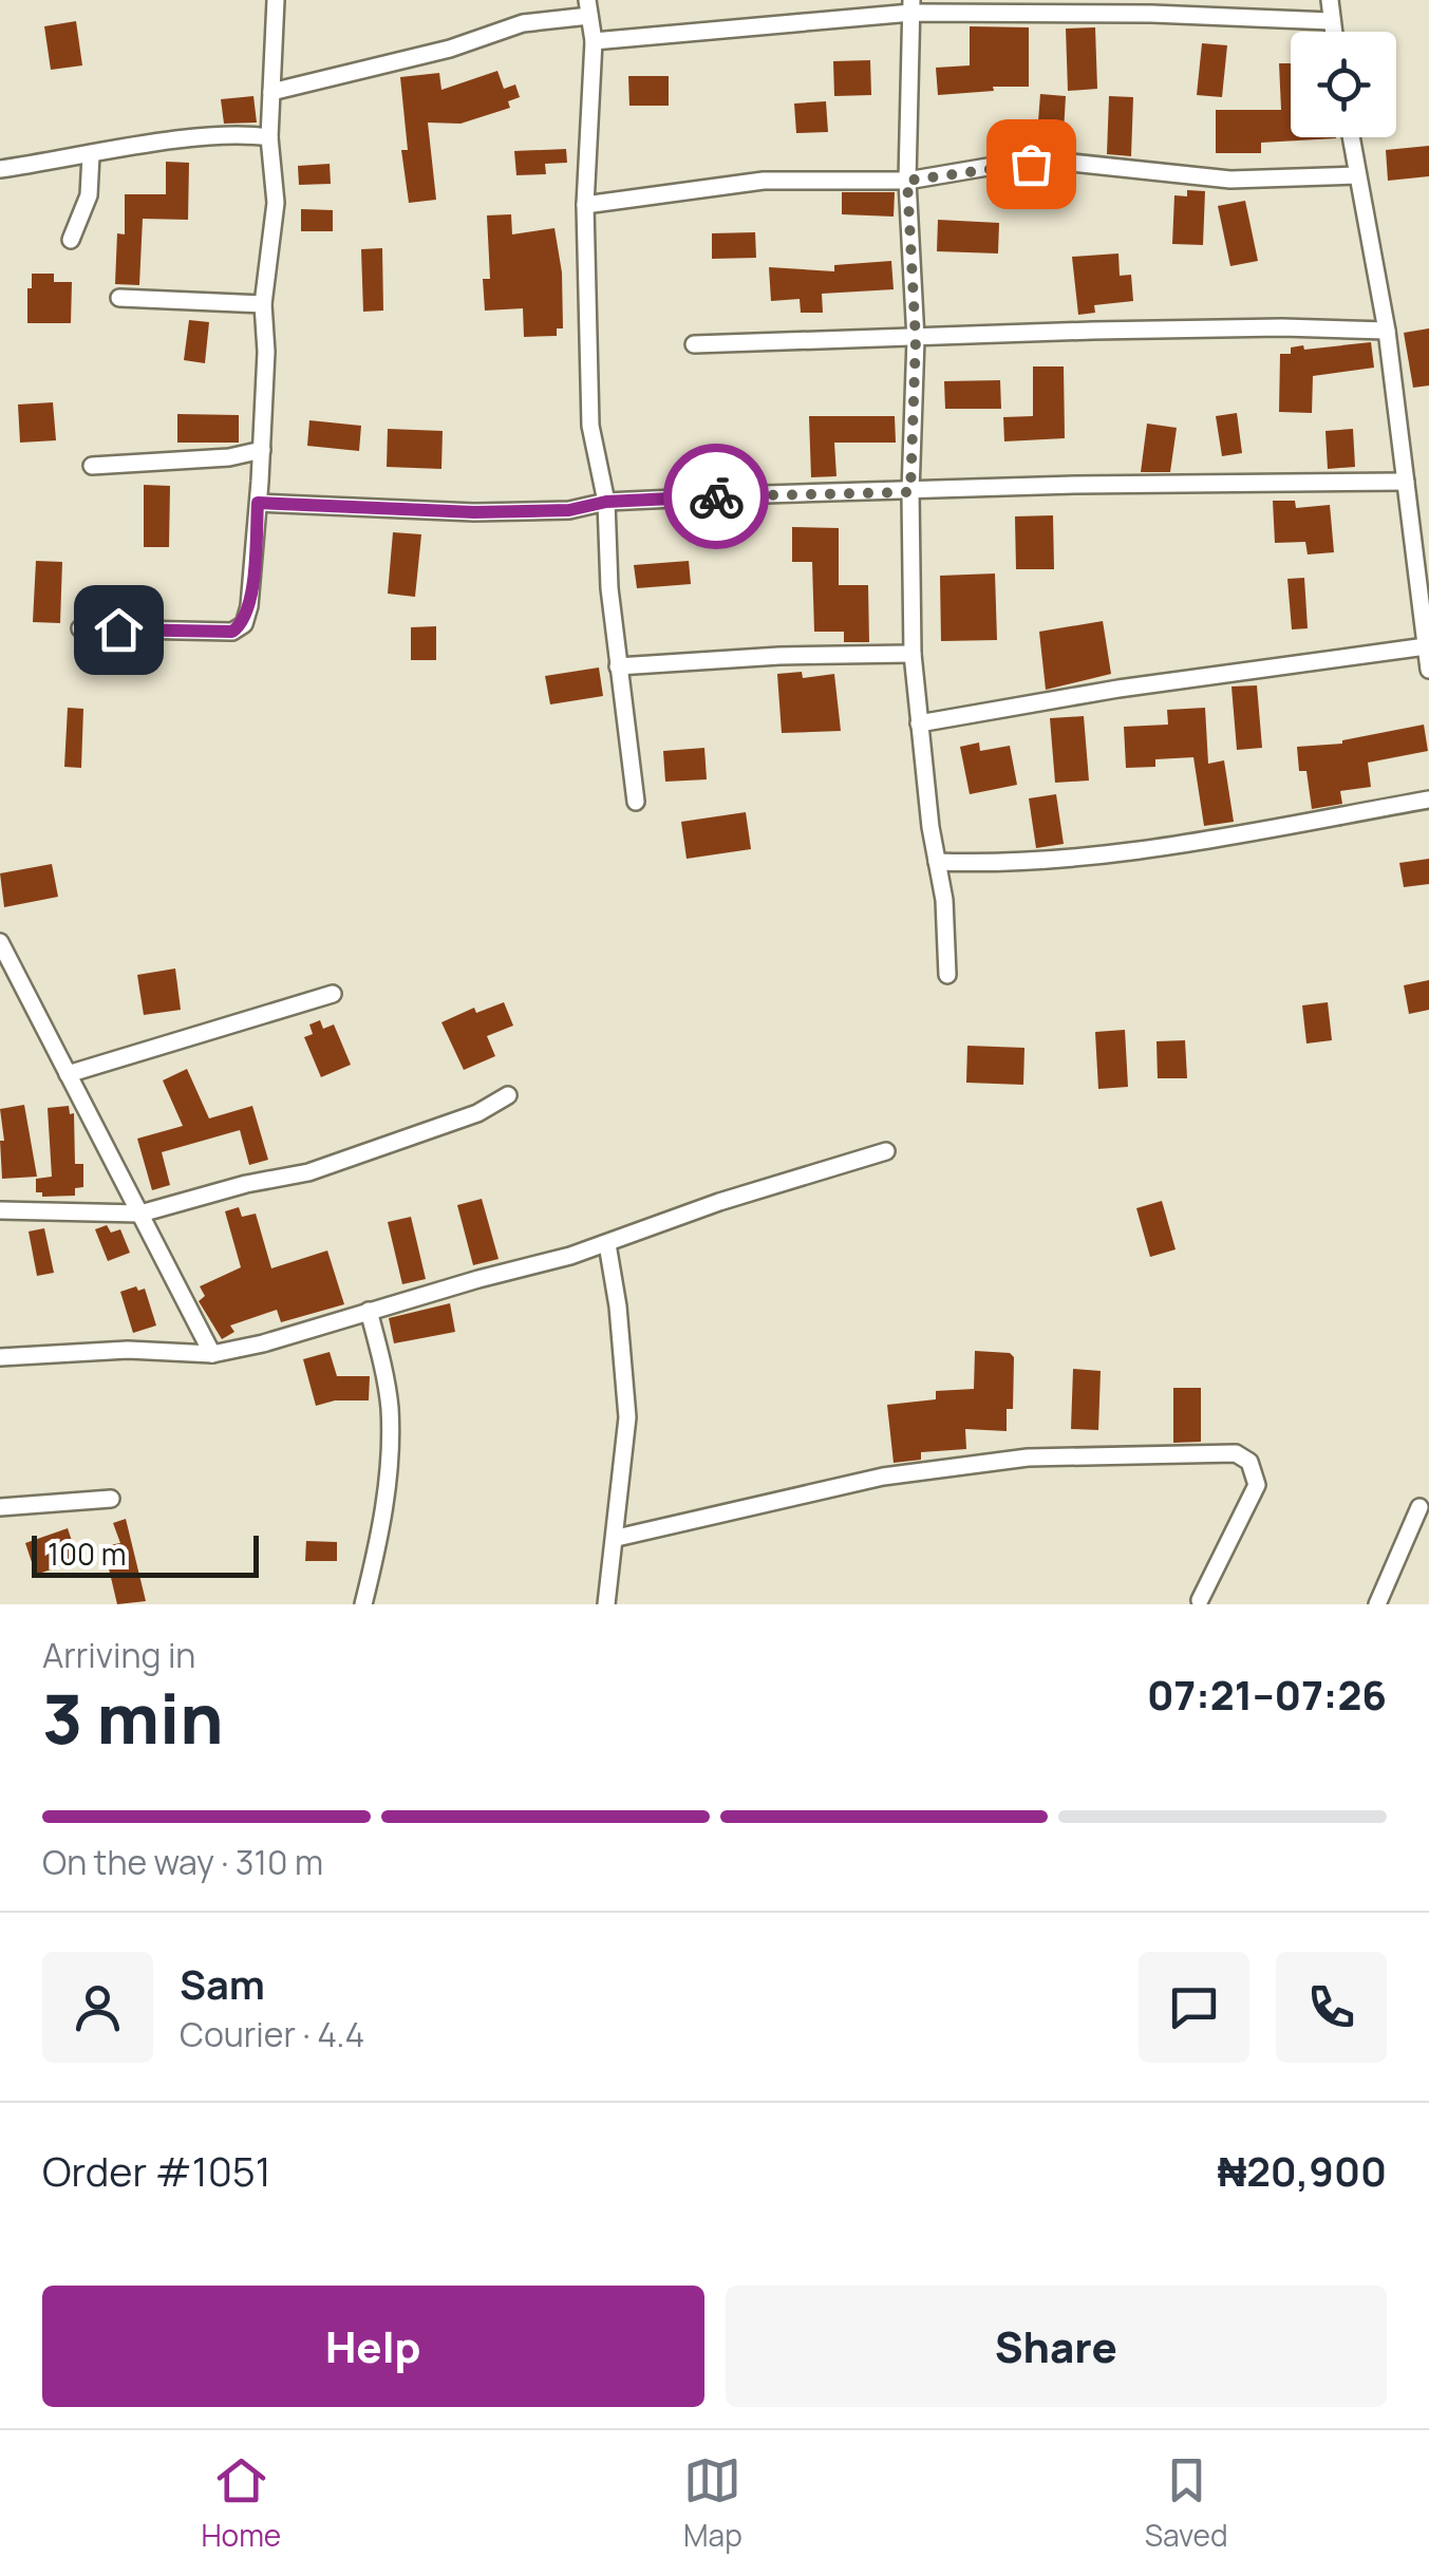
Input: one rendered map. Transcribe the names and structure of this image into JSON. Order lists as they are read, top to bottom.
{
  "scale_bar": "100 m",
  "page": {
    "scale": "100 m",
    "heading": ["3 min", "Arriving in", "07:21–07:26"],
    "panel": [
      "Sam",
      "Courier · 4.4",
      "Order #1051",
      "₦20,900"
    ],
    "bar": "On the way · 310 m",
    "buttons": ["Help", "Share"],
    "tabs": ["Home", "Map", "Saved"]
  }
}
